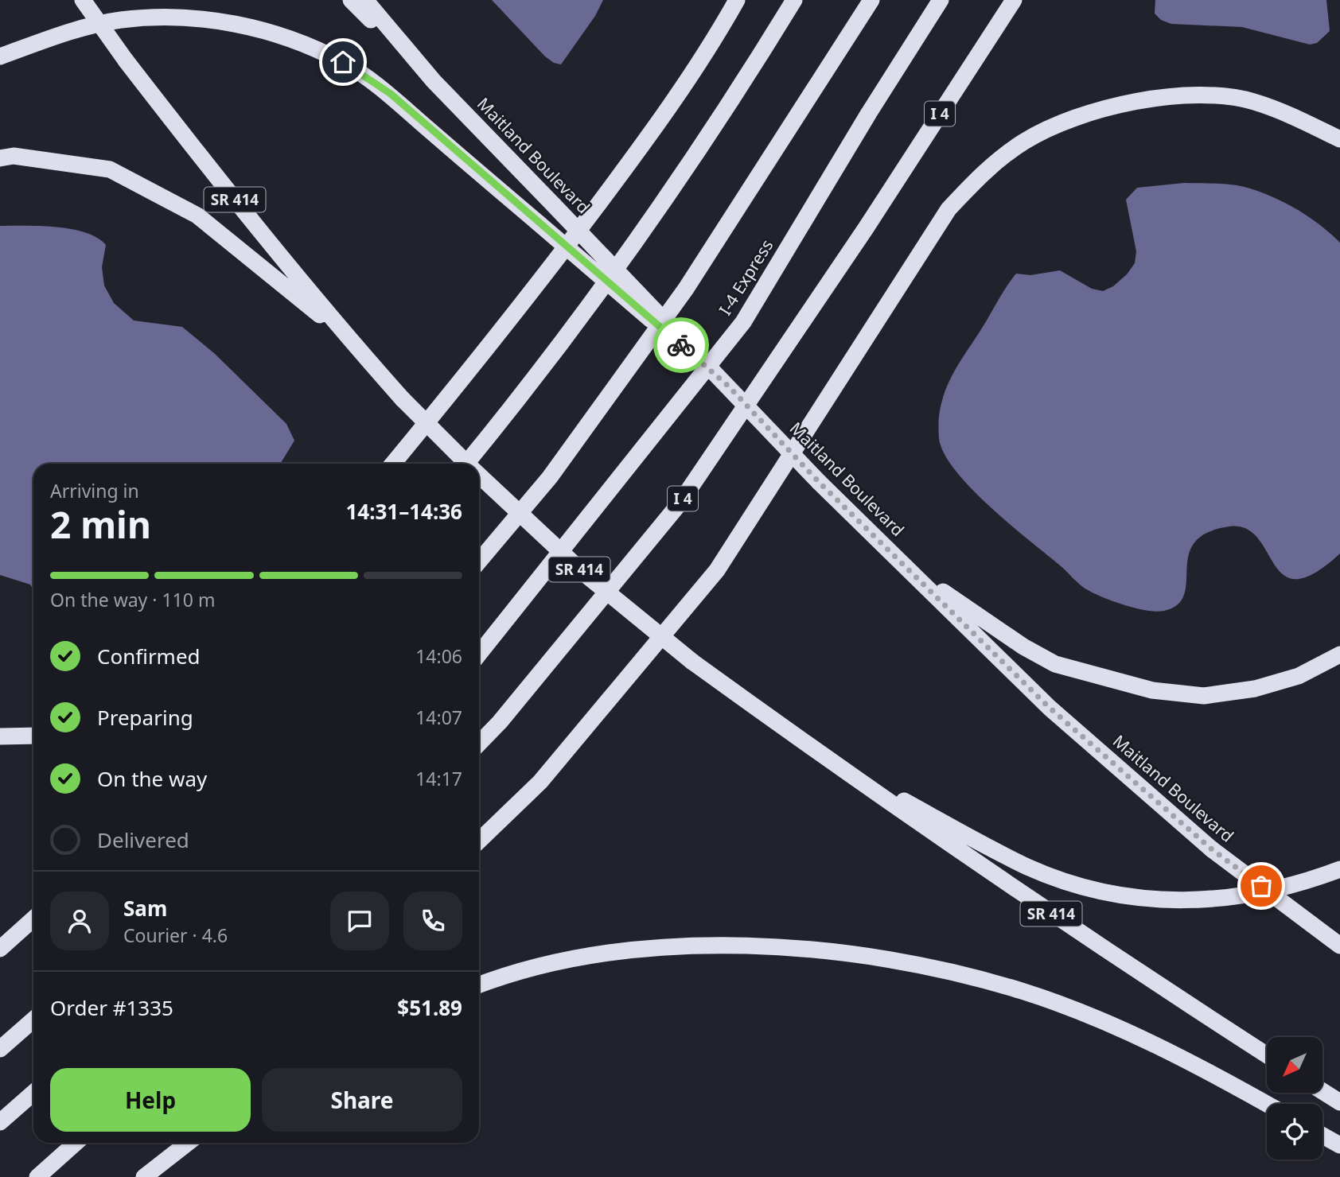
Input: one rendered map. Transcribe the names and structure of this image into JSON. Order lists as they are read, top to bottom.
{
  "streets": {
    "highway": [
      "I 4",
      "Maitland Boulevard",
      "SR 414",
      "I-4 Express"
    ]
  },
  "north": "bottom left",
  "page": {
    "heading": ["2 min", "Arriving in", "14:31–14:36"],
    "panel": [
      "Sam",
      "Courier · 4.6",
      "Order #1335",
      "$51.89"
    ],
    "bar": "On the way · 110 m",
    "list": [
      ["Confirmed", "14:06"],
      ["Preparing", "14:07"],
      ["On the way", "14:17"],
      "Delivered"
    ],
    "buttons": ["Help", "Share"]
  }
}
